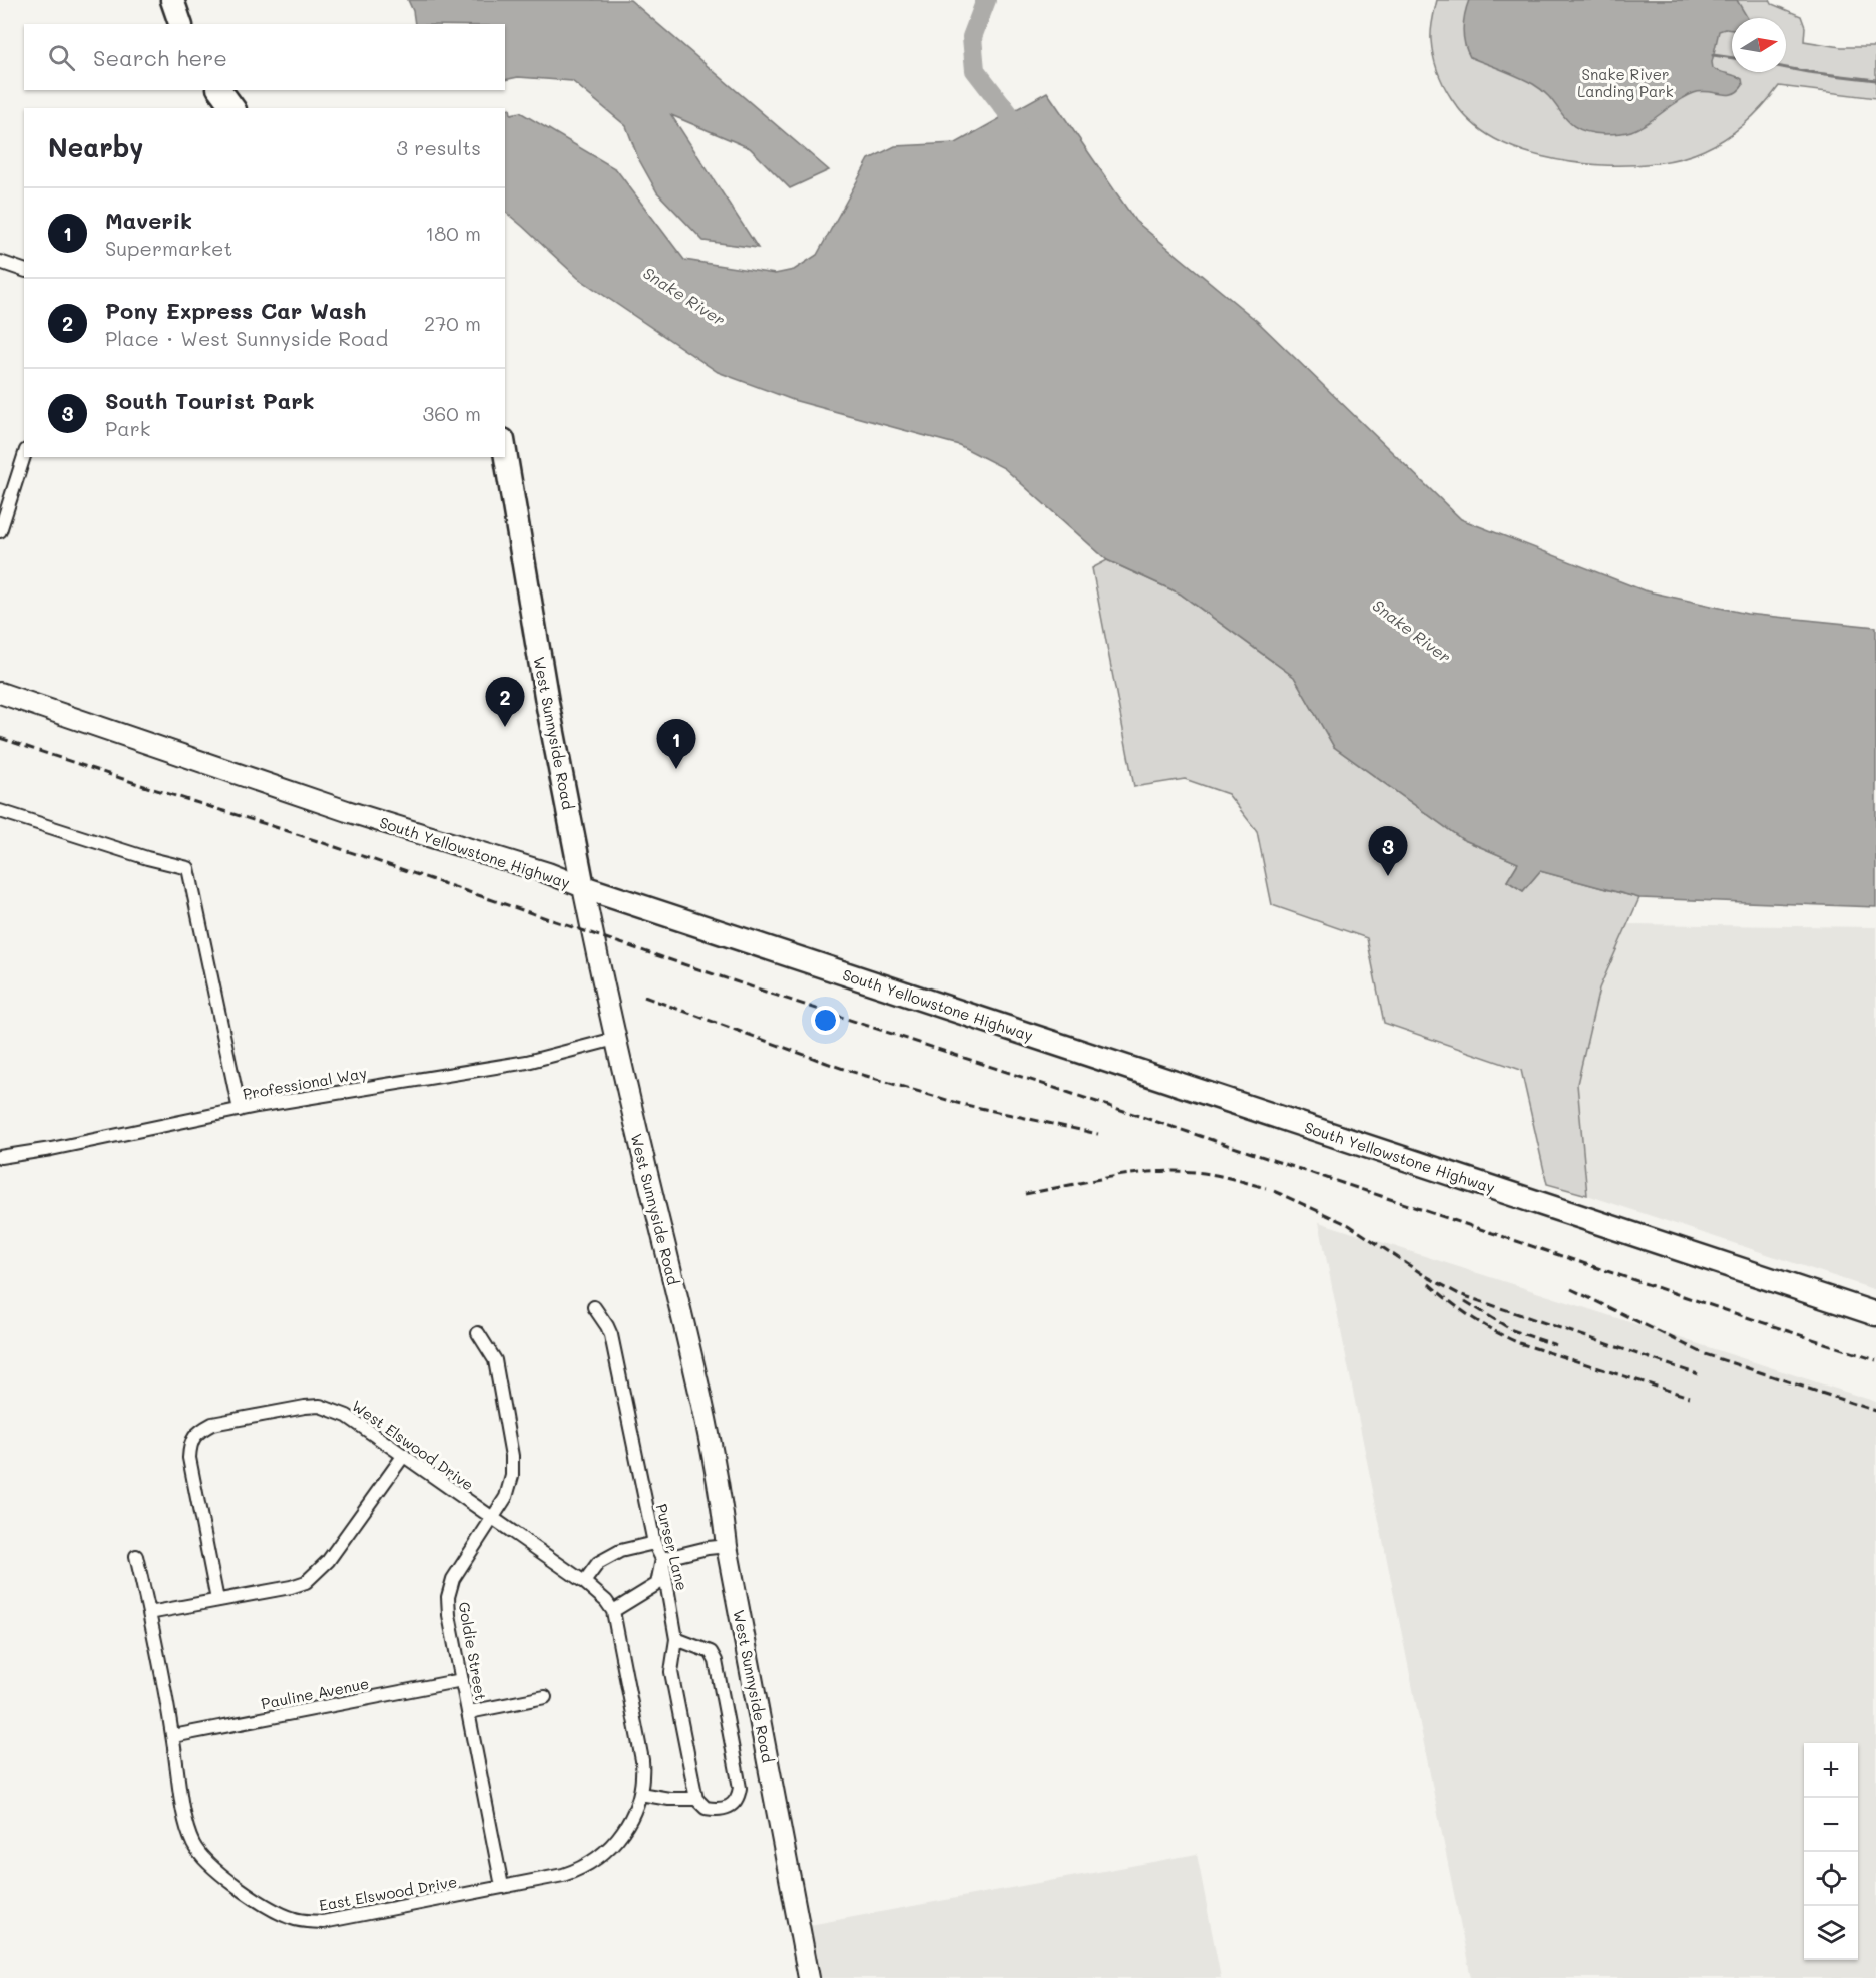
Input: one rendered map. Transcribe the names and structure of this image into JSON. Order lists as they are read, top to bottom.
{
  "streets": {
    "highway": ["West Sunnyside Road", "South Yellowstone Highway"],
    "street": [
      "Professional Way",
      "West Elswood Drive",
      "Purser Lane",
      "Goldie Street",
      "Pauline Avenue",
      "East Elswood Drive"
    ]
  },
  "crossings": [
    ["West Sunnyside Road", "South Yellowstone Highway"],
    ["West Sunnyside Road", "Professional Way"],
    ["West Elswood Drive", "Goldie Street"],
    ["Goldie Street", "Pauline Avenue"],
    ["Goldie Street", "East Elswood Drive"],
    ["Pauline Avenue", "East Elswood Drive"]
  ],
  "water": ["Snake River"],
  "parks": ["Snake River Landing Park"],
  "north": "right",
  "page": {
    "search": "Search here",
    "heading": ["Nearby", "3 results"],
    "list": [
      {
        "mark": "1",
        "name": "Maverik",
        "note": "Supermarket",
        "value": "180 m"
      },
      {
        "mark": "2",
        "name": "Pony Express Car Wash",
        "note": "Place · West Sunnyside Road",
        "value": "270 m"
      },
      {
        "mark": "3",
        "name": "South Tourist Park",
        "note": "Park",
        "value": "360 m"
      }
    ],
    "pins": ["2", "1", "3"],
    "map_buttons": ["+", "−"]
  }
}
